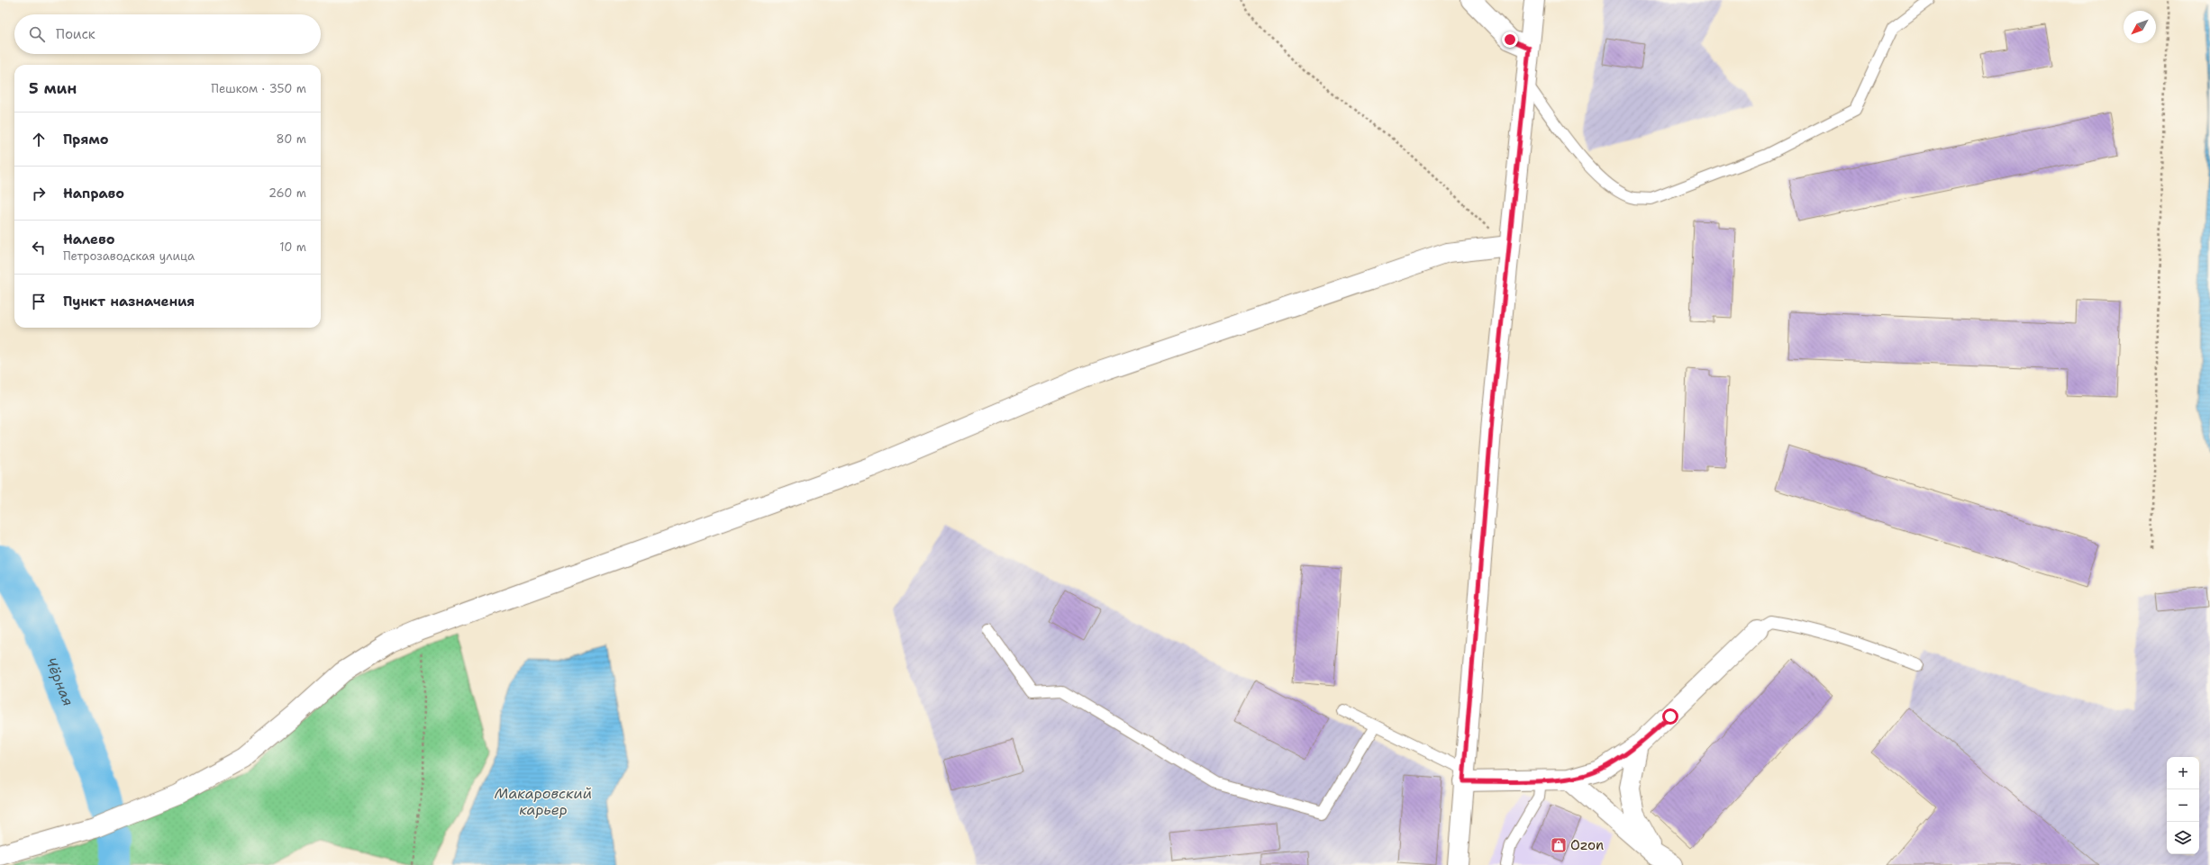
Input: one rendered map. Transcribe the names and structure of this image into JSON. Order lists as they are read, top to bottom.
{
  "water": ["Чёрная", "Макаровский карьер"],
  "places": {
    "shop": ["Ozon"]
  },
  "north": "bottom left",
  "page": {
    "search": "Поиск",
    "heading": ["5 мин", "Пешком · 350 m"],
    "list": [
      ["Прямо", "80 m"],
      ["Направо", "260 m"],
      ["Налево", "Петрозаводская улица", "10 m"],
      "Пункт назначения"
    ],
    "map_buttons": ["+", "−"]
  }
}
